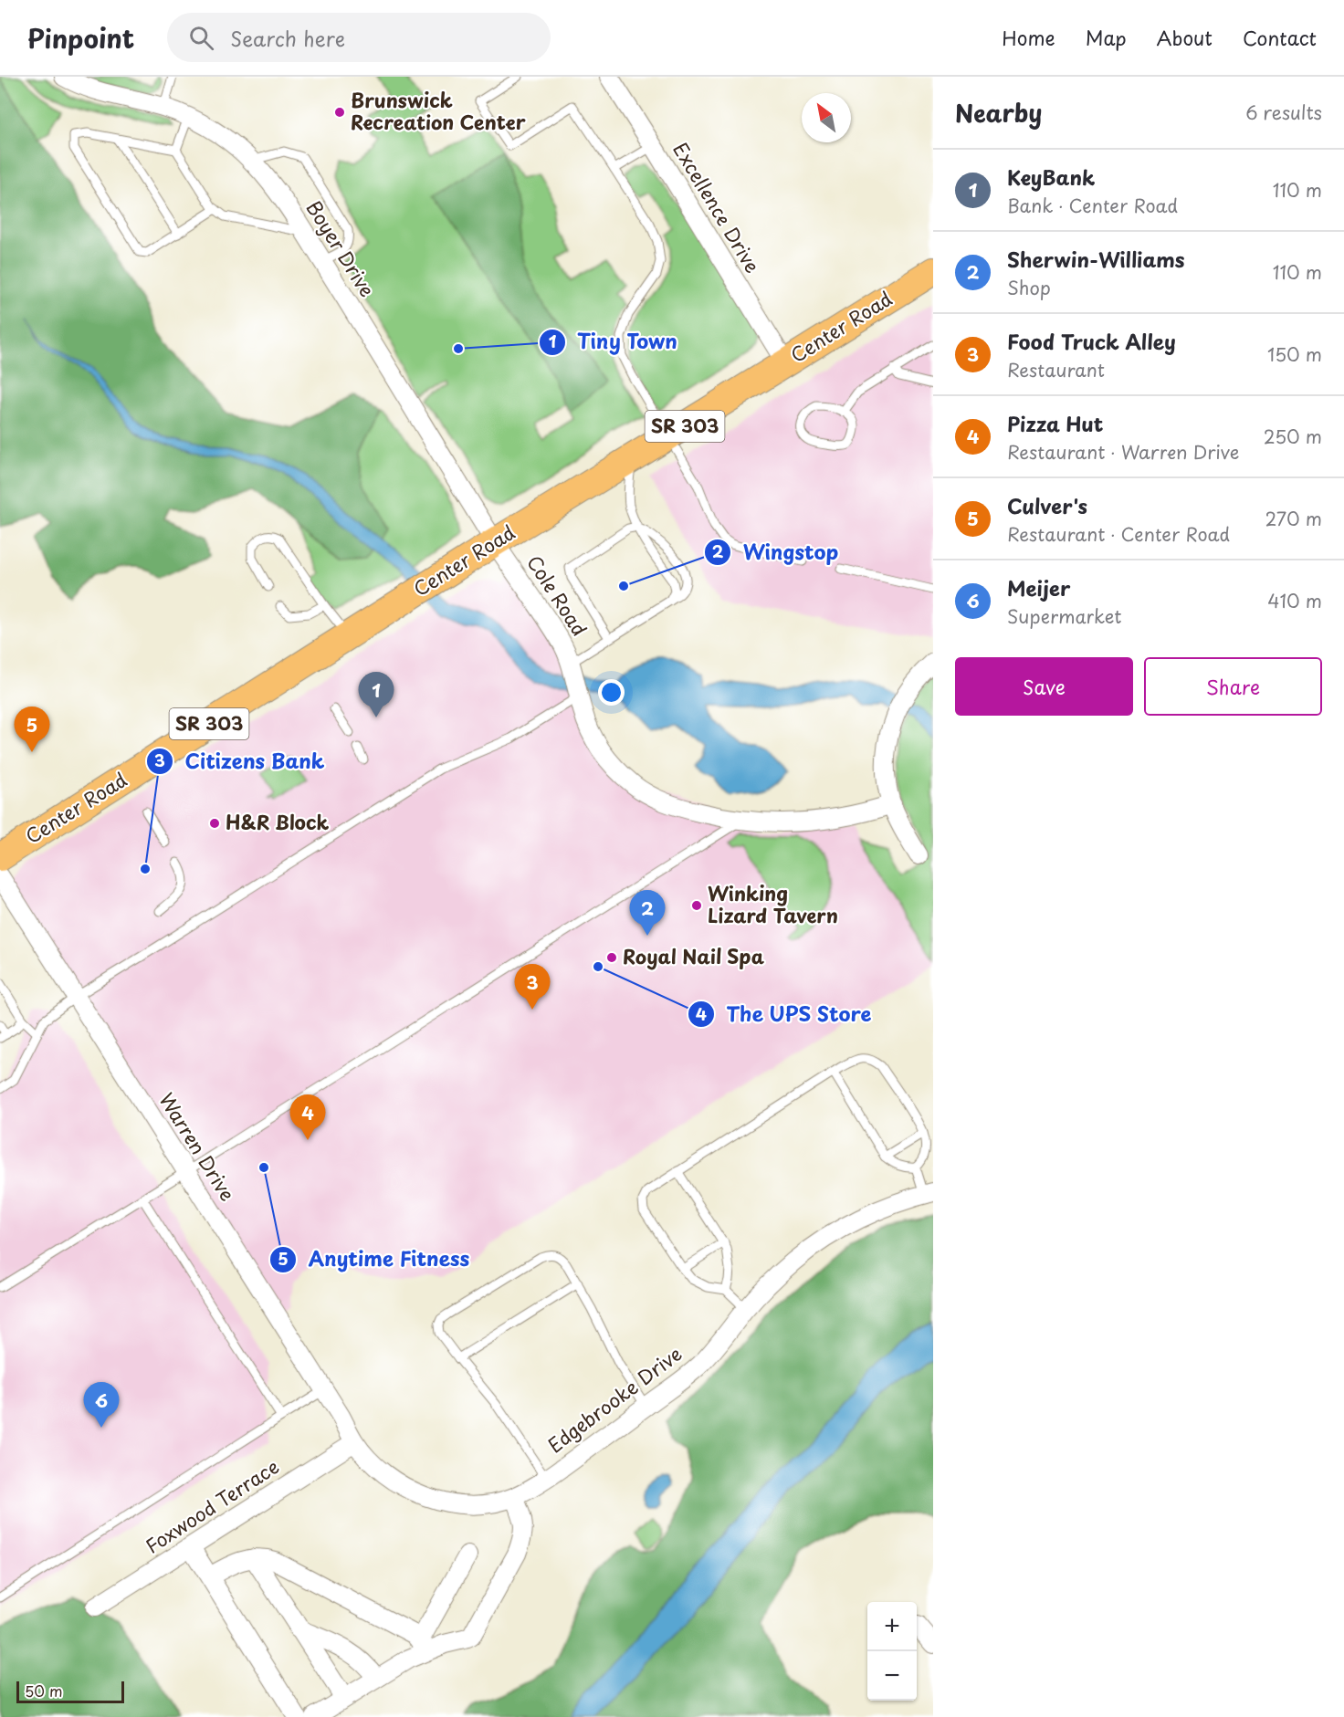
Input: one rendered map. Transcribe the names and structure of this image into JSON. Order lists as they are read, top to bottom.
{
  "streets": {
    "main road": ["Center Road", "SR 303"],
    "street": [
      "Excellence Drive",
      "Boyer Drive",
      "Cole Road",
      "Warren Drive",
      "Edgebrooke Drive",
      "Foxwood Terrace"
    ]
  },
  "crossings": [
    ["Excellence Drive", "Center Road"],
    ["Boyer Drive", "Center Road"],
    ["Boyer Drive", "Cole Road"],
    ["Center Road", "Cole Road"],
    ["Warren Drive", "Edgebrooke Drive"],
    ["Warren Drive", "Foxwood Terrace"],
    ["Edgebrooke Drive", "Foxwood Terrace"]
  ],
  "places": [
    "Brunswick Recreation Center",
    "Tiny Town",
    "Wingstop",
    "H&R Block",
    "Citizens Bank",
    "Winking Lizard Tavern",
    "Royal Nail Spa",
    "The UPS Store",
    "Anytime Fitness"
  ],
  "scale_bar": "50 m",
  "north": "top left",
  "page": {
    "header": "Pinpoint",
    "search": "Search here",
    "nav": [
      "Home",
      "Map",
      "About",
      "Contact"
    ],
    "heading": ["Nearby", "6 results"],
    "list": [
      {
        "mark": "1",
        "name": "KeyBank",
        "note": "Bank · Center Road",
        "value": "110 m"
      },
      {
        "mark": "2",
        "name": "Sherwin-Williams",
        "note": "Shop",
        "value": "110 m"
      },
      {
        "mark": "3",
        "name": "Food Truck Alley",
        "note": "Restaurant",
        "value": "150 m"
      },
      {
        "mark": "4",
        "name": "Pizza Hut",
        "note": "Restaurant · Warren Drive",
        "value": "250 m"
      },
      {
        "mark": "5",
        "name": "Culver's",
        "note": "Restaurant · Center Road",
        "value": "270 m"
      },
      {
        "mark": "6",
        "name": "Meijer",
        "note": "Supermarket",
        "value": "410 m"
      }
    ],
    "buttons": ["Save", "Share"],
    "pins": [
      "1",
      "5",
      "2",
      "3",
      "4",
      "6"
    ],
    "map_buttons": ["+", "−"],
    "scale": "50 m"
  }
}
